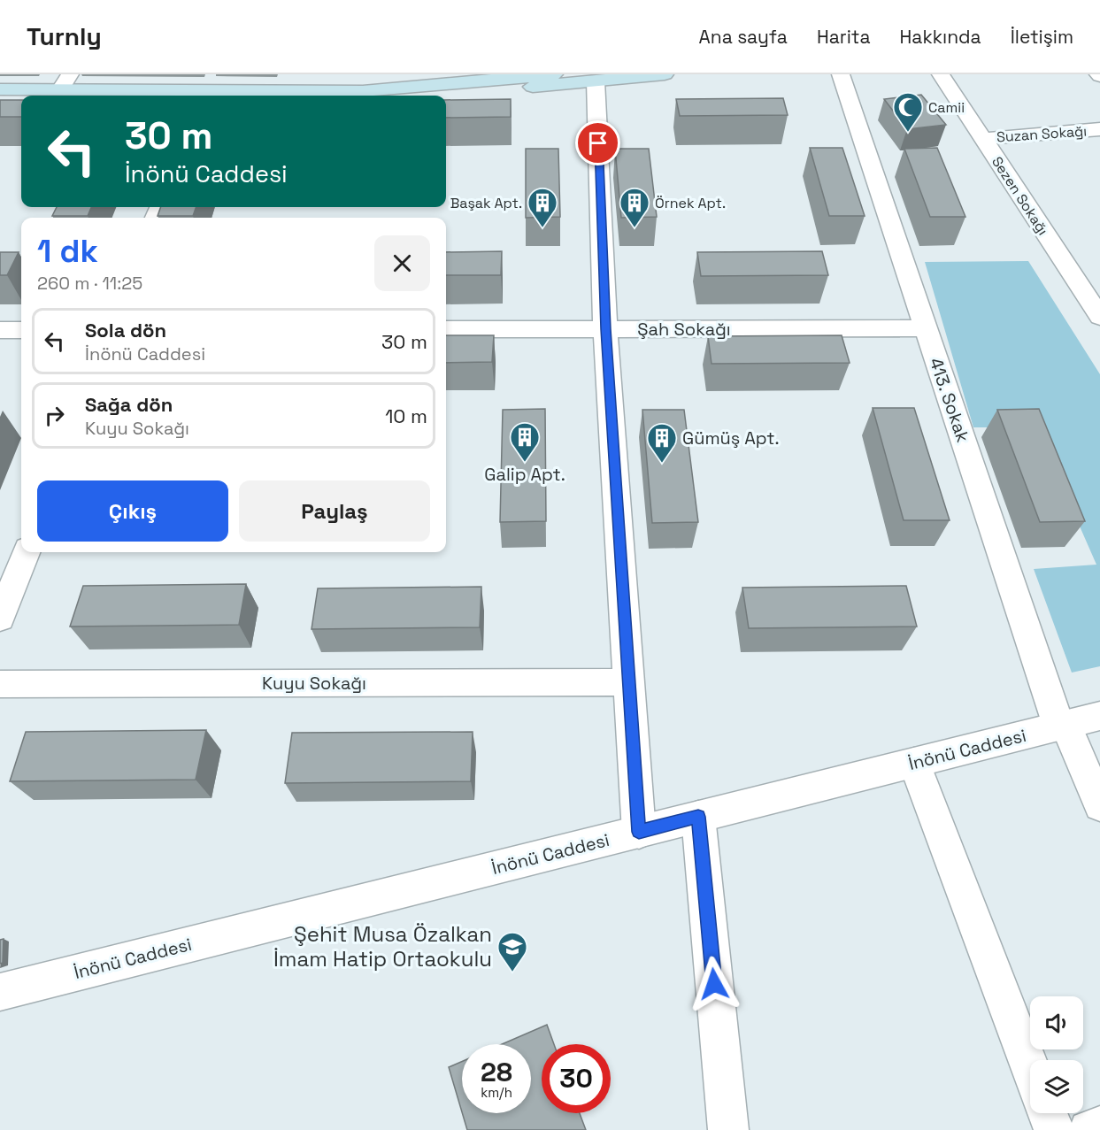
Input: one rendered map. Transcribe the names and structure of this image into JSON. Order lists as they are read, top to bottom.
{
  "streets": {
    "street": [
      "Suzan Sokağı",
      "Sezen Sokağı",
      "Şah Sokağı",
      "413. Sokak",
      "Kuyu Sokağı",
      "İnönü Caddesi"
    ]
  },
  "crossings": [
    ["Suzan Sokağı", "Sezen Sokağı"],
    ["Şah Sokağı", "413. Sokak"],
    ["413. Sokak", "İnönü Caddesi"]
  ],
  "places": {
    "mosque": ["Camii"],
    "building": [
      "Başak Apt.",
      "Örnek Apt.",
      "Galip Apt.",
      "Gümüş Apt."
    ],
    "school or university": ["Şehit Musa Özalkan İmam Hatip Ortaokulu"]
  },
  "page": {
    "header": "Turnly",
    "nav": [
      "Ana sayfa",
      "Harita",
      "Hakkında",
      "İletişim"
    ],
    "turn": ["30 m", "İnönü Caddesi"],
    "heading": ["1 dk", "260 m · 11:25"],
    "list": [
      {
        "name": "Sola dön",
        "note": "İnönü Caddesi",
        "value": "30 m"
      },
      {
        "name": "Sağa dön",
        "note": "Kuyu Sokağı",
        "value": "10 m"
      }
    ],
    "buttons": ["Çıkış", "Paylaş"],
    "speed": "28 km/h",
    "limit": "30"
  }
}
